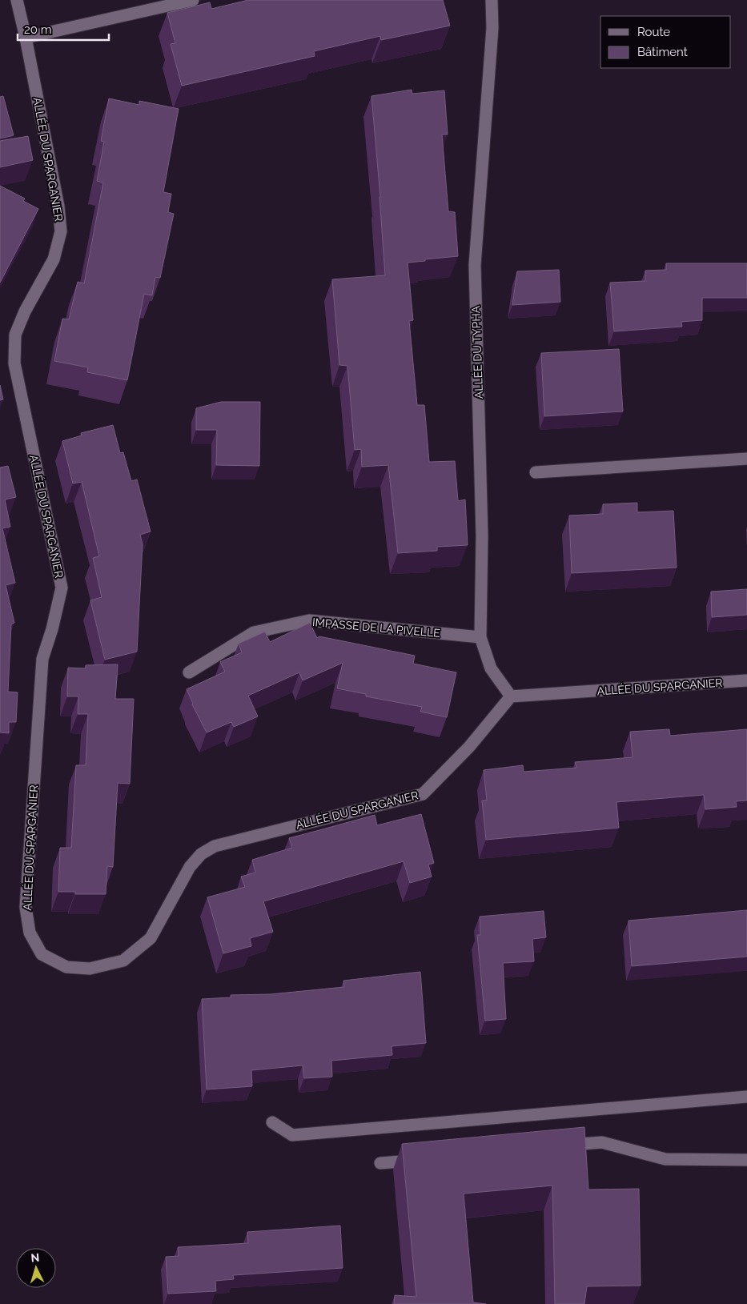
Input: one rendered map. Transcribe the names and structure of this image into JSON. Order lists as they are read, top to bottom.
{
  "streets": {
    "street": ["ALLÉE DU SPARGANIER", "ALLÉE DU TYPHA", "IMPASSE DE LA PIVELLE"]
  },
  "crossings": [
    ["ALLÉE DU SPARGANIER", "ALLÉE DU TYPHA"],
    ["ALLÉE DU TYPHA", "IMPASSE DE LA PIVELLE"]
  ],
  "legend": ["Route", "Bâtiment"],
  "scale_bar": "20 m",
  "north": "top"
}
